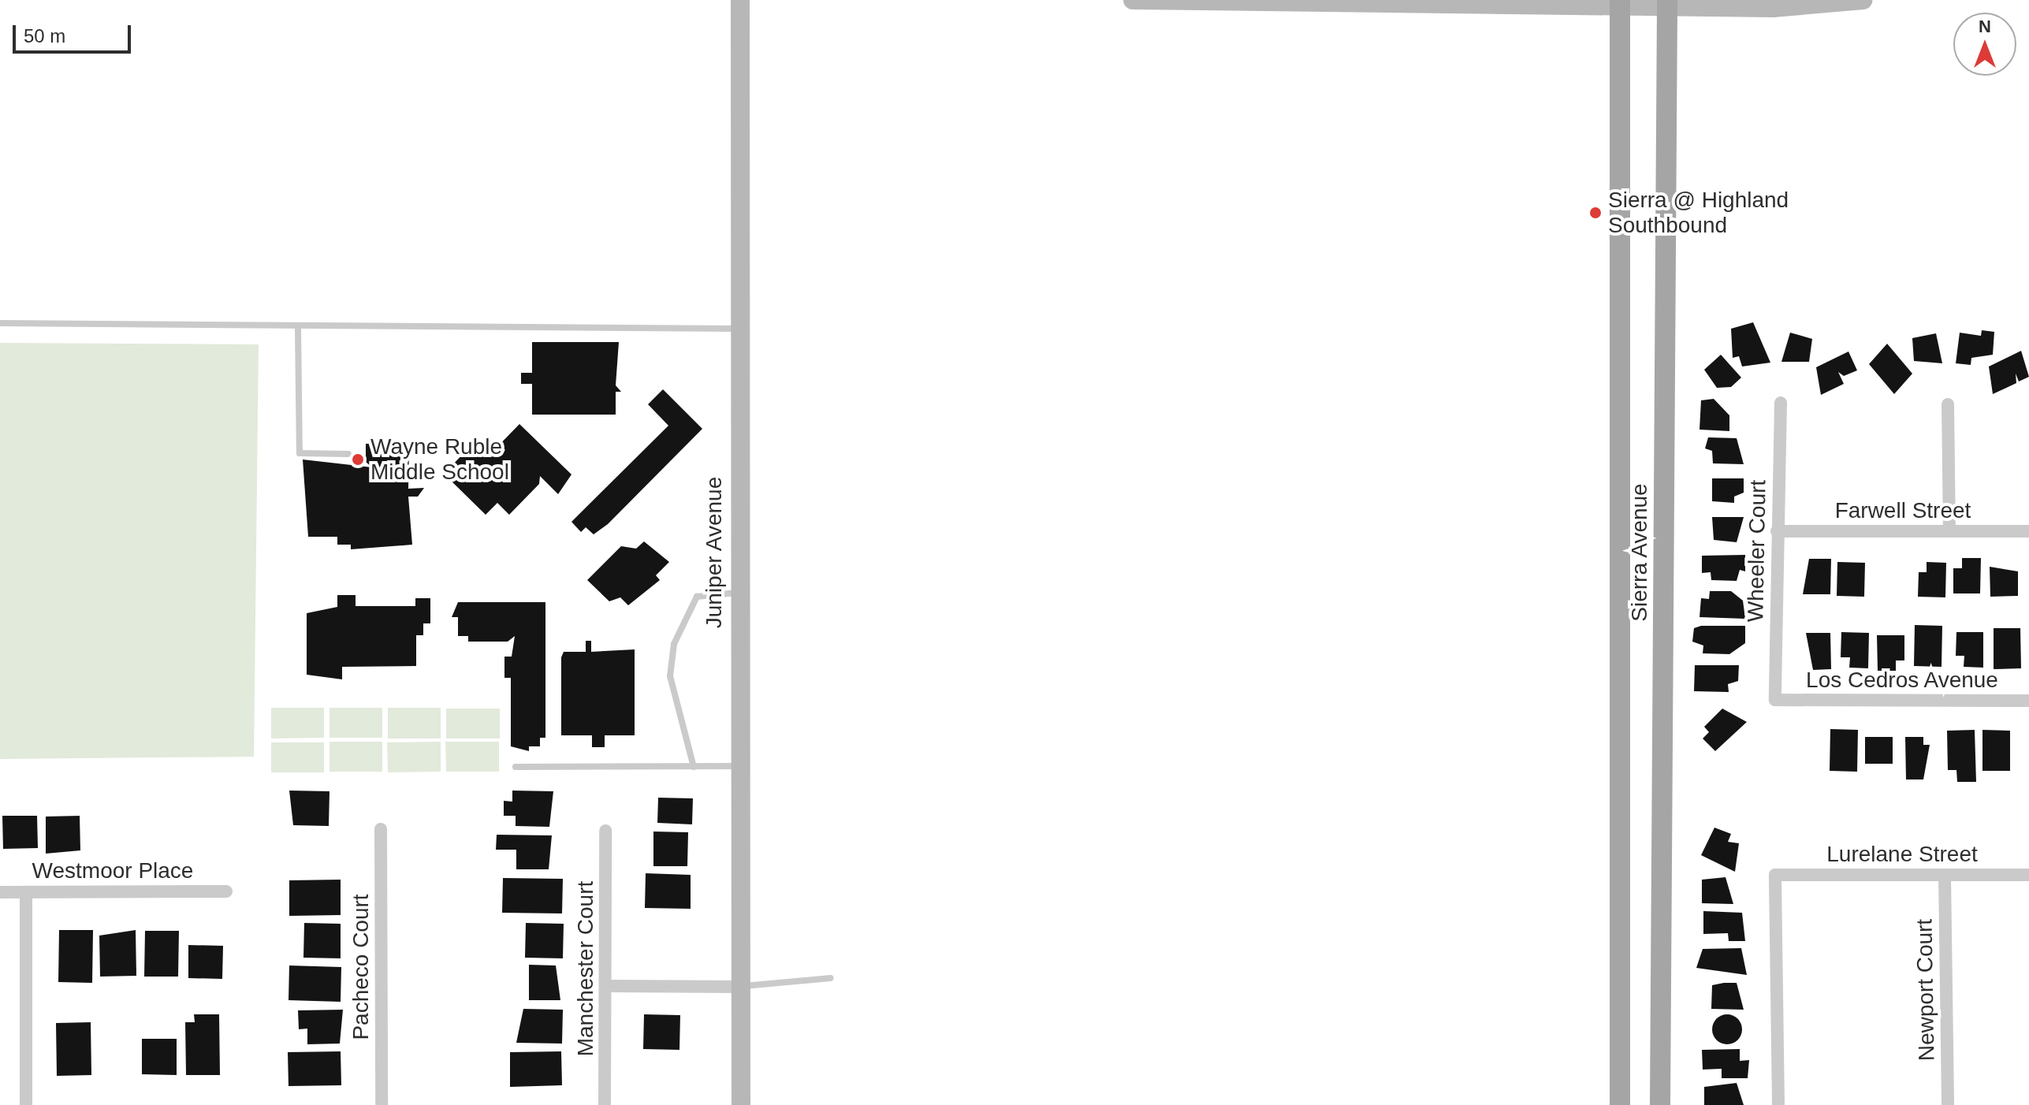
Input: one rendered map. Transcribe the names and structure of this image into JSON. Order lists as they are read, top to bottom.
{
  "streets": {
    "main road": ["Sierra Avenue"],
    "street": [
      "Farwell Street",
      "Wheeler Court",
      "Juniper Avenue",
      "Los Cedros Avenue",
      "Lurelane Street",
      "Westmoor Place",
      "Pacheco Court",
      "Manchester Court",
      "Newport Court"
    ]
  },
  "crossings": [
    ["Farwell Street", "Wheeler Court"],
    ["Wheeler Court", "Los Cedros Avenue"],
    ["Lurelane Street", "Newport Court"]
  ],
  "places": ["Sierra @ Highland Southbound", "Wayne Ruble Middle School"],
  "scale_bar": "50 m",
  "north": "top"
}
